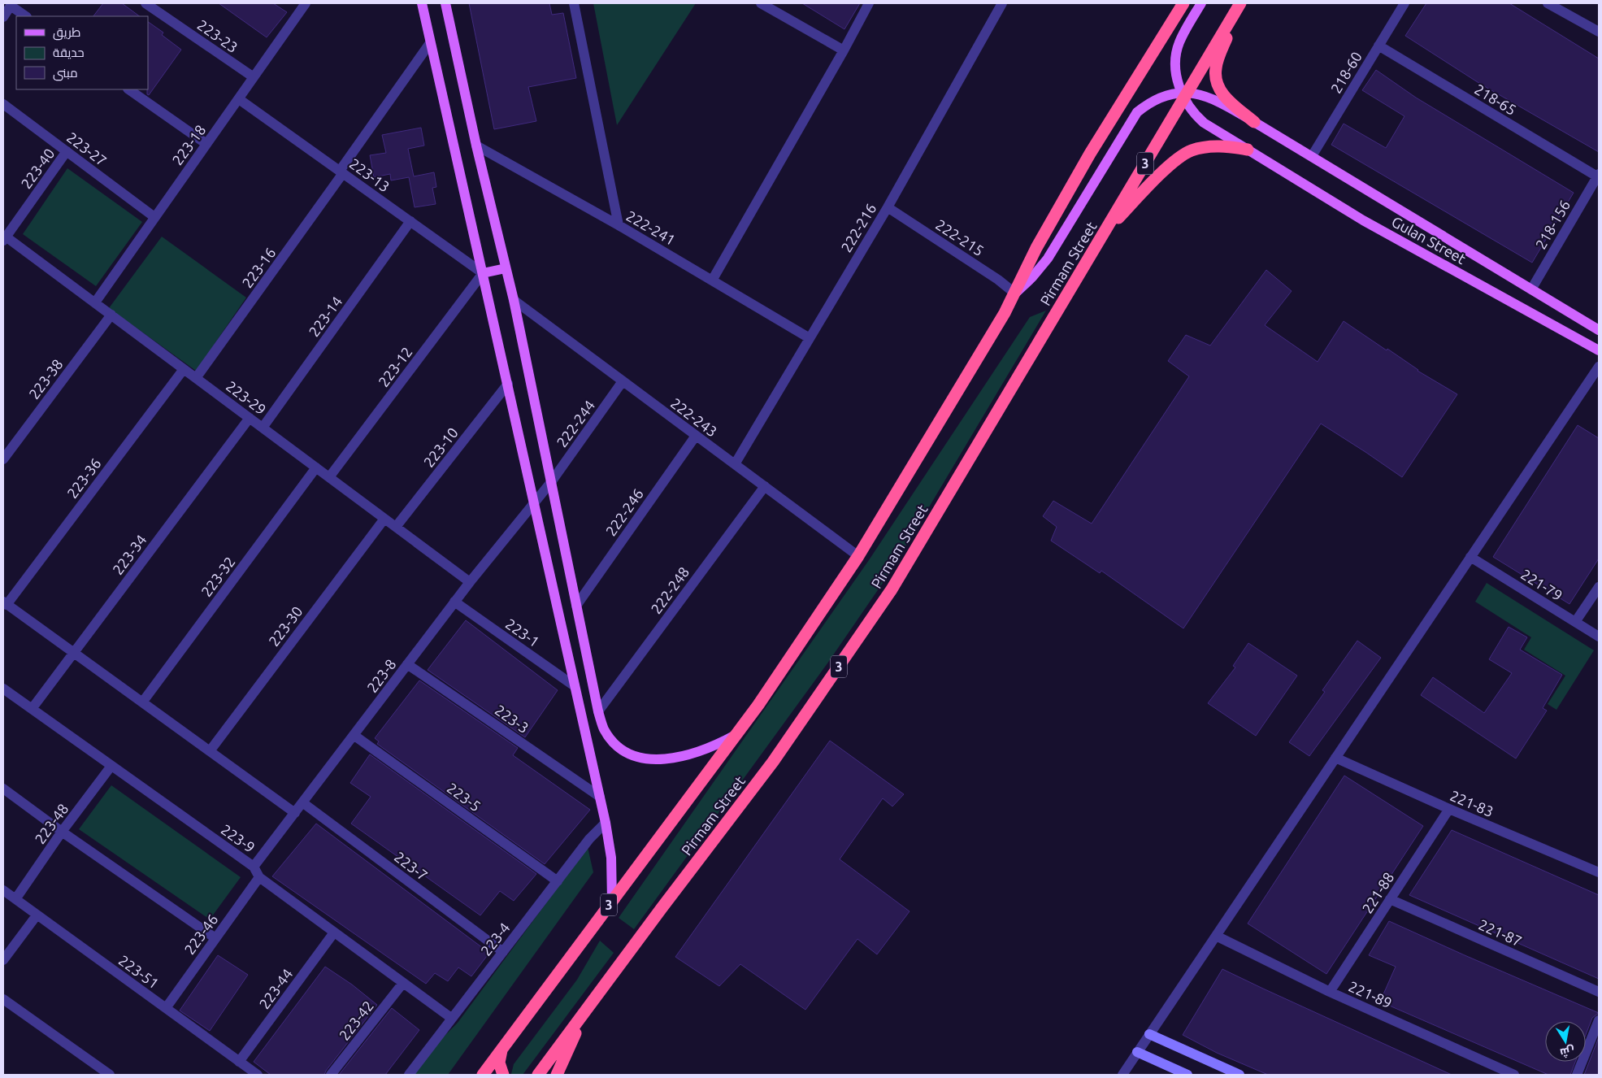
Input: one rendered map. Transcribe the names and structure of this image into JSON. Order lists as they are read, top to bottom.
{
  "streets": {
    "highway": ["3", "Pirmam Street"],
    "main road": ["Gulan Street"],
    "street": [
      "223-23",
      "218-60",
      "218-65",
      "223-18",
      "223-27",
      "223-40",
      "223-13",
      "218-156",
      "222-241",
      "222-216",
      "222-215",
      "223-16",
      "223-14",
      "223-12",
      "223-38",
      "223-29",
      "222-243",
      "222-244",
      "223-10",
      "223-36",
      "222-246",
      "223-34",
      "223-32",
      "221-79",
      "222-248",
      "223-30",
      "223-1",
      "223-8",
      "223-3",
      "223-5",
      "221-83",
      "223-48",
      "223-9",
      "223-7",
      "221-88",
      "221-87",
      "223-46",
      "223-4",
      "223-51",
      "223-44",
      "221-89",
      "223-42"
    ]
  },
  "crossings": [
    ["223-23", "223-18"],
    ["218-60", "218-65"],
    ["218-60", "Gulan Street"],
    ["218-65", "218-156"],
    ["223-18", "223-27"],
    ["223-18", "223-13"],
    ["223-18", "223-29"],
    ["223-27", "223-40"],
    ["223-40", "223-29"],
    ["223-13", "223-16"],
    ["223-13", "223-14"],
    ["223-13", "223-12"],
    ["218-156", "Gulan Street"],
    ["222-241", "222-216"],
    ["222-216", "222-215"],
    ["222-216", "222-243"],
    ["222-215", "Pirmam Street"],
    ["Gulan Street", "Pirmam Street"],
    ["Pirmam Street", "222-243"],
    ["223-16", "223-29"],
    ["223-14", "223-29"],
    ["223-12", "223-29"],
    ["223-38", "223-29"],
    ["223-29", "223-10"],
    ["223-29", "223-36"],
    ["223-29", "223-34"],
    ["223-29", "223-32"],
    ["223-29", "223-30"],
    ["223-29", "223-8"],
    ["222-243", "222-244"],
    ["222-243", "222-246"],
    ["222-243", "222-248"],
    ["222-244", "223-8"],
    ["223-34", "223-9"],
    ["223-1", "223-8"],
    ["223-8", "223-3"],
    ["223-8", "223-5"],
    ["223-8", "223-9"],
    ["223-8", "223-7"],
    ["223-5", "223-4"],
    ["221-83", "221-88"],
    ["223-48", "223-9"],
    ["223-48", "223-51"],
    ["223-9", "223-46"],
    ["223-9", "223-4"],
    ["223-9", "223-44"],
    ["223-9", "223-42"],
    ["223-7", "223-4"],
    ["221-88", "221-87"],
    ["221-88", "221-89"],
    ["223-46", "223-51"],
    ["223-51", "223-44"]
  ],
  "legend": ["طريق", "حديقة", "مبنى"],
  "north": "bottom"
}
